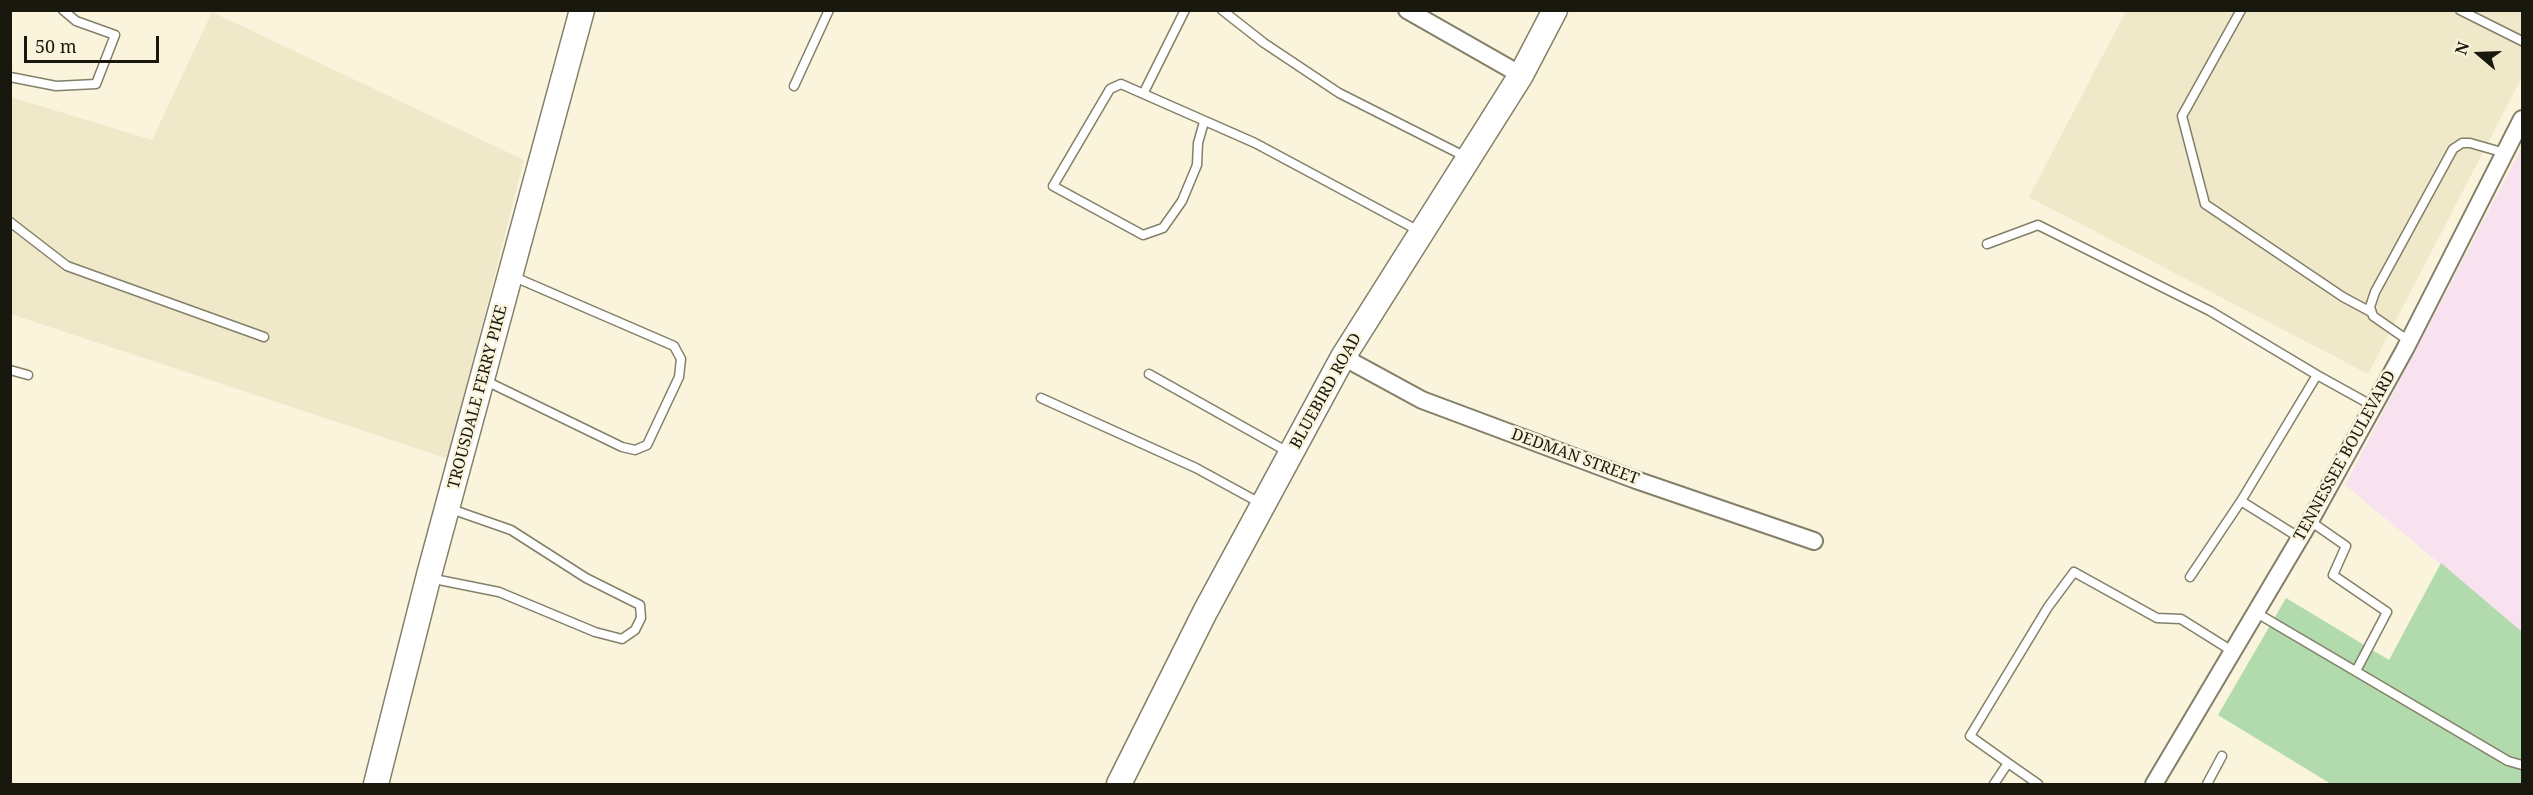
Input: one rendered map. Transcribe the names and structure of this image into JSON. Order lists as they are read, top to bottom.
{
  "streets": {
    "street": [
      "BLUEBIRD ROAD",
      "TROUSDALE FERRY PIKE",
      "TENNESSEE BOULEVARD",
      "DEDMAN STREET"
    ]
  },
  "crossings": [
    ["BLUEBIRD ROAD", "DEDMAN STREET"]
  ],
  "scale_bar": "50 m",
  "north": "left"
}
